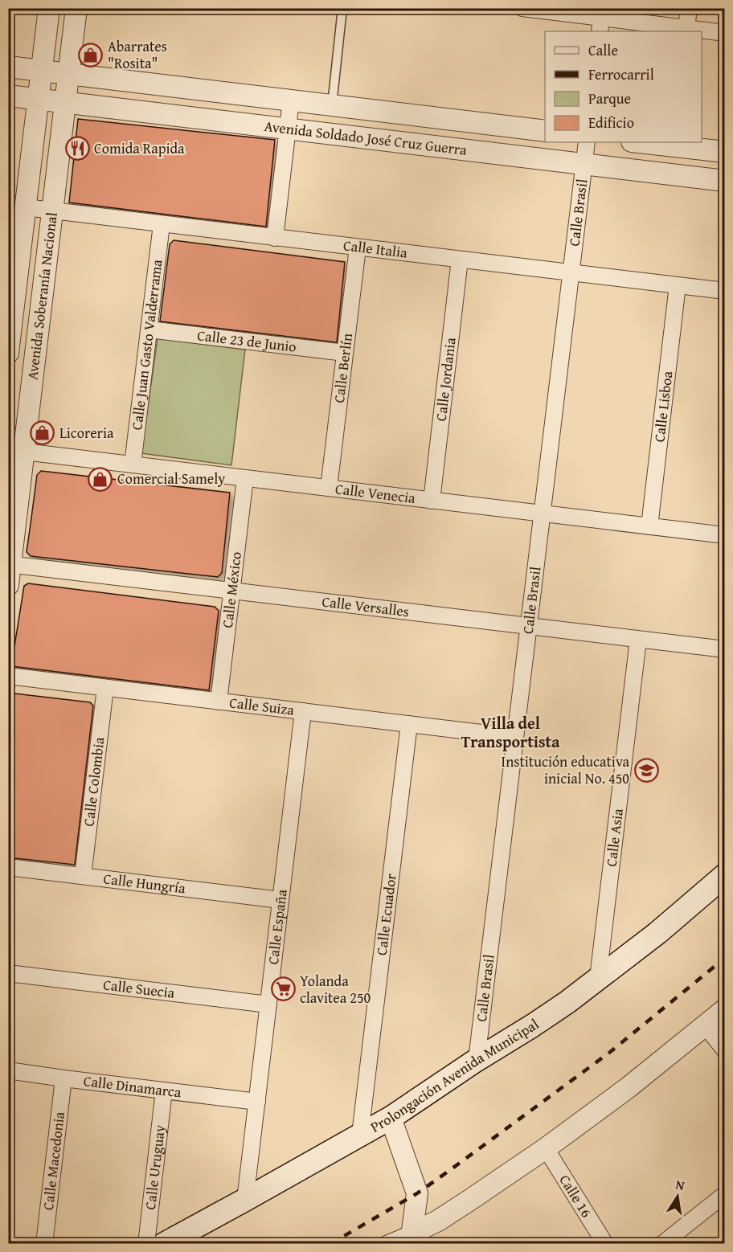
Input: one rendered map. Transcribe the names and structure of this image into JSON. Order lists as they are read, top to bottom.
{
  "streets": {
    "main road": ["Prolongación Avenida Municipal"],
    "street": [
      "Avenida Soldado José Cruz Guerra",
      "Calle Brasil",
      "Calle Italia",
      "Avenida Soberanía Nacional",
      "Calle 23 de Junio",
      "Calle Juan Gasto Valderrama",
      "Calle Berlín",
      "Calle Jordania",
      "Calle Lisboa",
      "Calle Venecia",
      "Calle México",
      "Calle Versalles",
      "Calle Suiza",
      "Calle Colombia",
      "Calle Asia",
      "Calle Hungría",
      "Calle Ecuador",
      "Calle España",
      "Calle Suecia",
      "Calle Dinamarca",
      "Calle Macedonia",
      "Calle Uruguay",
      "Calle 16"
    ]
  },
  "crossings": [
    ["Avenida Soldado José Cruz Guerra", "Calle Brasil"],
    ["Avenida Soldado José Cruz Guerra", "Avenida Soberanía Nacional"],
    ["Calle Brasil", "Calle Italia"],
    ["Calle Brasil", "Calle Venecia"],
    ["Calle Brasil", "Calle Versalles"],
    ["Calle Brasil", "Calle Suiza"],
    ["Calle Brasil", "Prolongación Avenida Municipal"],
    ["Calle Italia", "Avenida Soberanía Nacional"],
    ["Calle Italia", "Calle Juan Gasto Valderrama"],
    ["Calle Italia", "Calle Berlín"],
    ["Calle Italia", "Calle Jordania"],
    ["Calle Italia", "Calle Lisboa"],
    ["Avenida Soberanía Nacional", "Calle Venecia"],
    ["Avenida Soberanía Nacional", "Calle Versalles"],
    ["Calle 23 de Junio", "Calle Juan Gasto Valderrama"],
    ["Calle 23 de Junio", "Calle Berlín"],
    ["Calle Juan Gasto Valderrama", "Calle Venecia"],
    ["Calle Berlín", "Calle Venecia"],
    ["Calle Jordania", "Calle Venecia"],
    ["Calle Lisboa", "Calle Venecia"],
    ["Calle Venecia", "Calle México"],
    ["Calle México", "Calle Versalles"],
    ["Calle México", "Calle Suiza"],
    ["Calle Versalles", "Calle Asia"],
    ["Calle Suiza", "Calle Colombia"],
    ["Calle Suiza", "Calle Ecuador"],
    ["Calle Suiza", "Calle España"],
    ["Calle Colombia", "Calle Hungría"],
    ["Calle Asia", "Prolongación Avenida Municipal"],
    ["Calle Hungría", "Calle España"],
    ["Calle Ecuador", "Prolongación Avenida Municipal"],
    ["Calle España", "Calle Suecia"],
    ["Calle España", "Prolongación Avenida Municipal"],
    ["Calle España", "Calle Dinamarca"],
    ["Calle Dinamarca", "Calle Macedonia"],
    ["Calle Dinamarca", "Calle Uruguay"]
  ],
  "districts": ["Villa del Transportista"],
  "places": {
    "shop": ["Abarrates \"Rosita\"", "Licoreria", "Comercial Samely"],
    "restaurant": ["Comida Rapida"],
    "school or university": ["Institución educativa inicial No. 450"],
    "supermarket": ["Yolanda clavitea 250"]
  },
  "legend": [
    "Calle",
    "Ferrocarril",
    "Parque",
    "Edificio"
  ],
  "north": "top"
}
